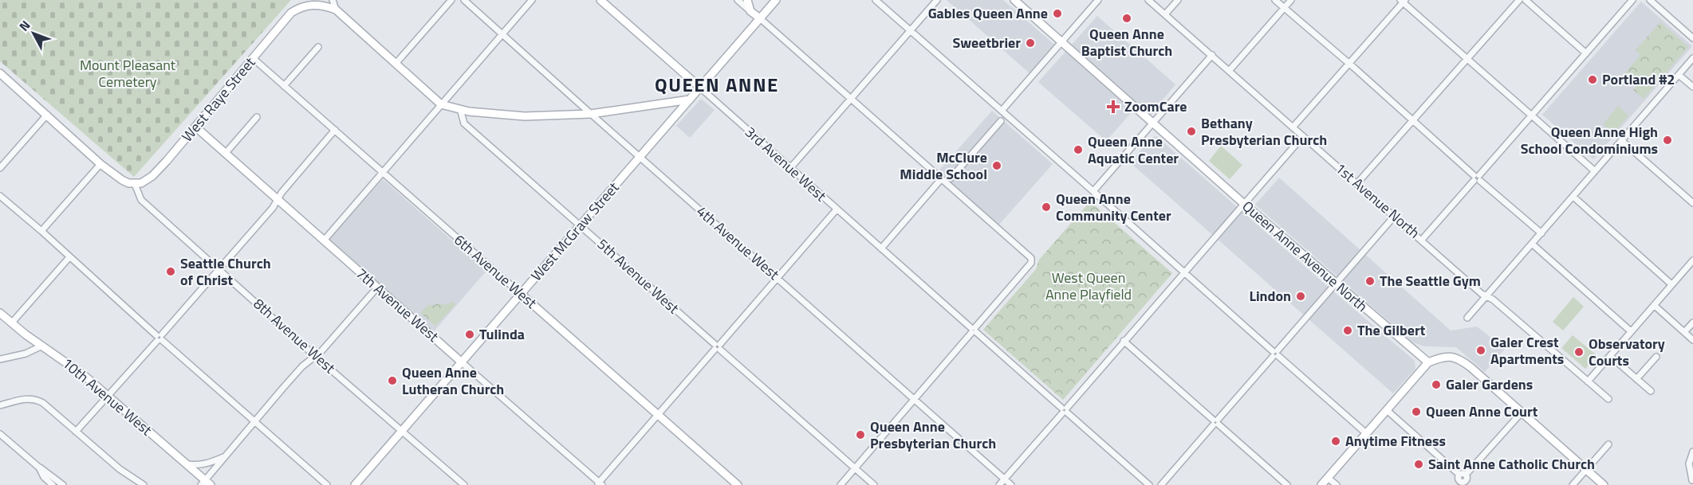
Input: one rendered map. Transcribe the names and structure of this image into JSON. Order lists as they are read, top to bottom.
{
  "streets": {
    "street": [
      "West Raye Street",
      "3rd Avenue West",
      "1st Avenue North",
      "West McGraw Street",
      "4th Avenue West",
      "Queen Anne Avenue North",
      "6th Avenue West",
      "5th Avenue West",
      "7th Avenue West",
      "8th Avenue West",
      "10th Avenue West"
    ]
  },
  "crossings": [
    ["West Raye Street", "6th Avenue West"],
    ["West Raye Street", "7th Avenue West"],
    ["West Raye Street", "8th Avenue West"],
    ["3rd Avenue West", "West McGraw Street"],
    ["West McGraw Street", "4th Avenue West"],
    ["West McGraw Street", "6th Avenue West"],
    ["West McGraw Street", "5th Avenue West"],
    ["West McGraw Street", "7th Avenue West"],
    ["West McGraw Street", "8th Avenue West"]
  ],
  "districts": ["QUEEN ANNE"],
  "parks": ["Mount Pleasant Cemetery", "West Queen Anne Playfield"],
  "places": {
    "other": [
      "Gables Queen Anne",
      "Queen Anne Baptist Church",
      "Sweetbrier",
      "Portland #2",
      "Bethany Presbyterian Church",
      "Queen Anne High School Condominiums",
      "Queen Anne Aquatic Center",
      "McClure Middle School",
      "Queen Anne Community Center",
      "Seattle Church of Christ",
      "The Seattle Gym",
      "Lindon",
      "The Gilbert",
      "Tulinda",
      "Galer Crest Apartments",
      "Observatory Courts",
      "Queen Anne Lutheran Church",
      "Galer Gardens",
      "Queen Anne Court",
      "Queen Anne Presbyterian Church",
      "Anytime Fitness",
      "Saint Anne Catholic Church"
    ],
    "health": ["ZoomCare"]
  },
  "north": "top left"
}
